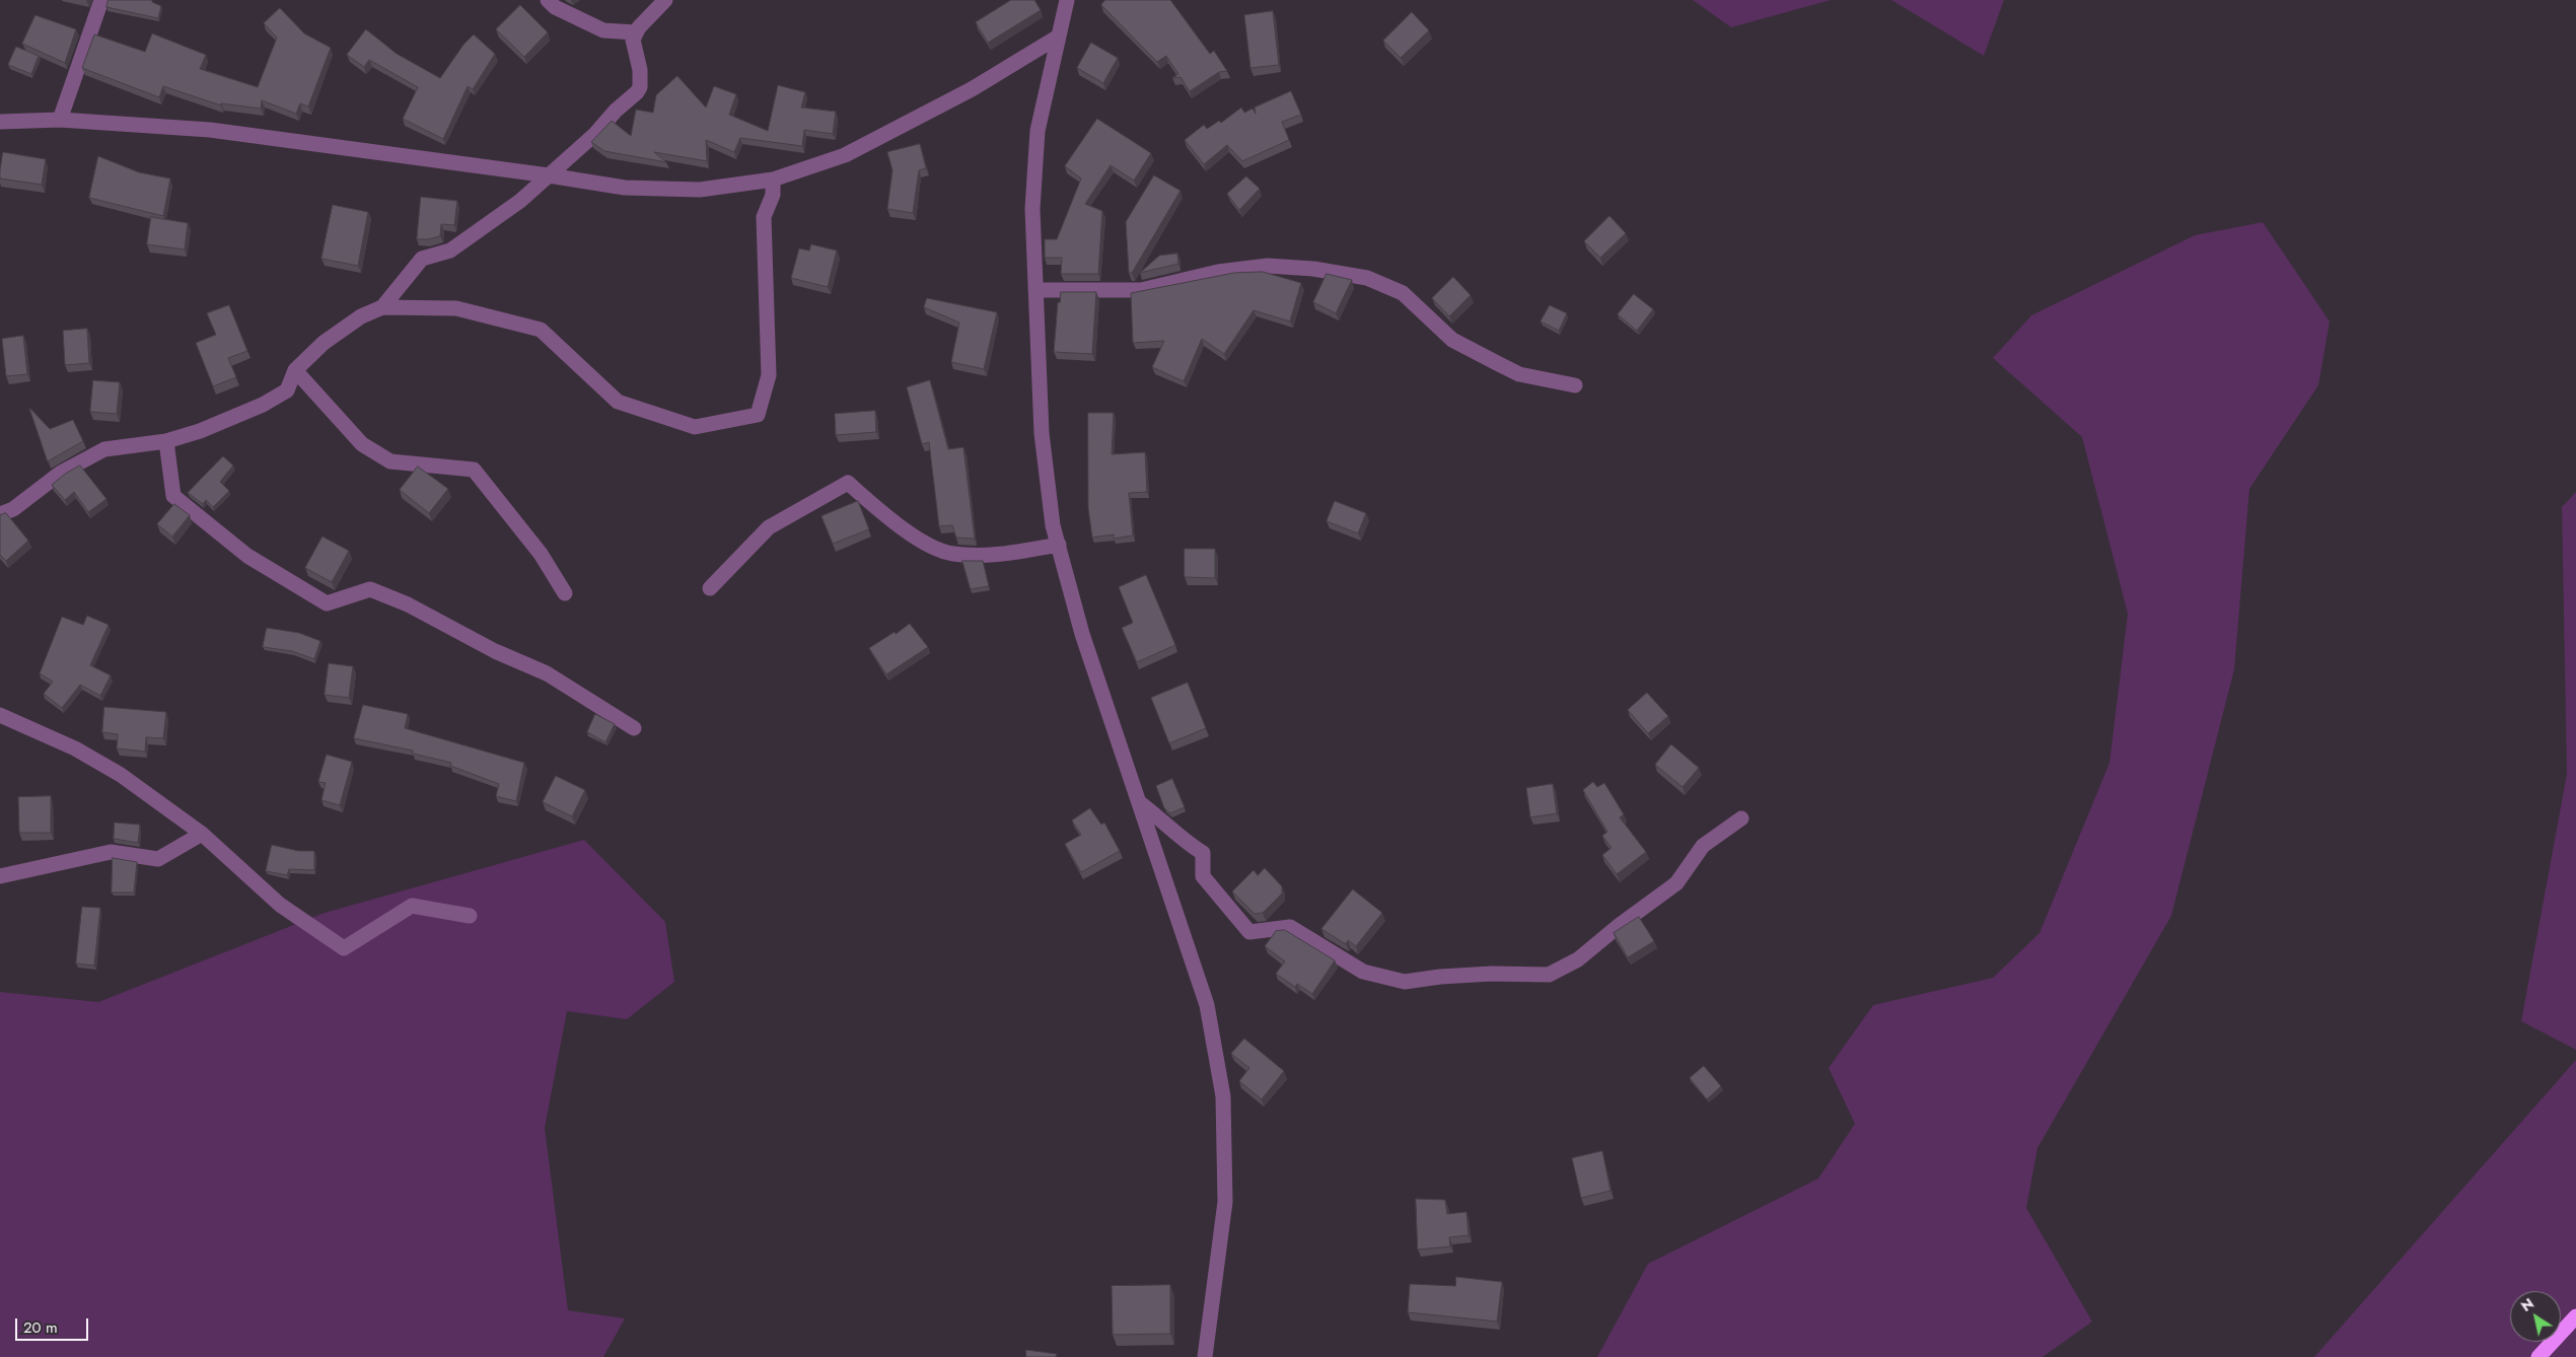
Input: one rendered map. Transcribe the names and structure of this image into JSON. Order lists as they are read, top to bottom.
{
  "scale_bar": "20 m",
  "north": "top left"
}
